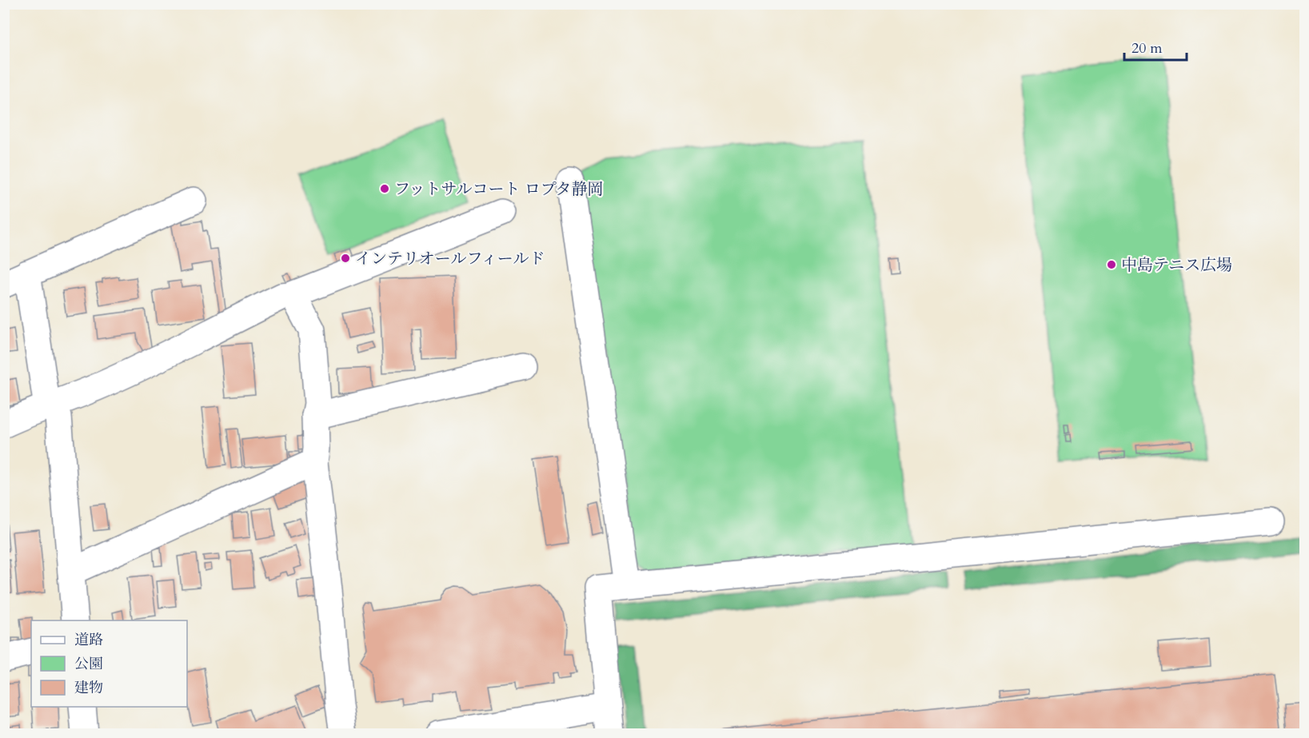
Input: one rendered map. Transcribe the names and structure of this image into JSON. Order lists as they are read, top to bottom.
{
  "places": ["フットサルコート ロプタ静岡", "インテリオールフィールド", "中島テニス広場"],
  "legend": ["道路", "公園", "建物"],
  "scale_bar": "20 m"
}
